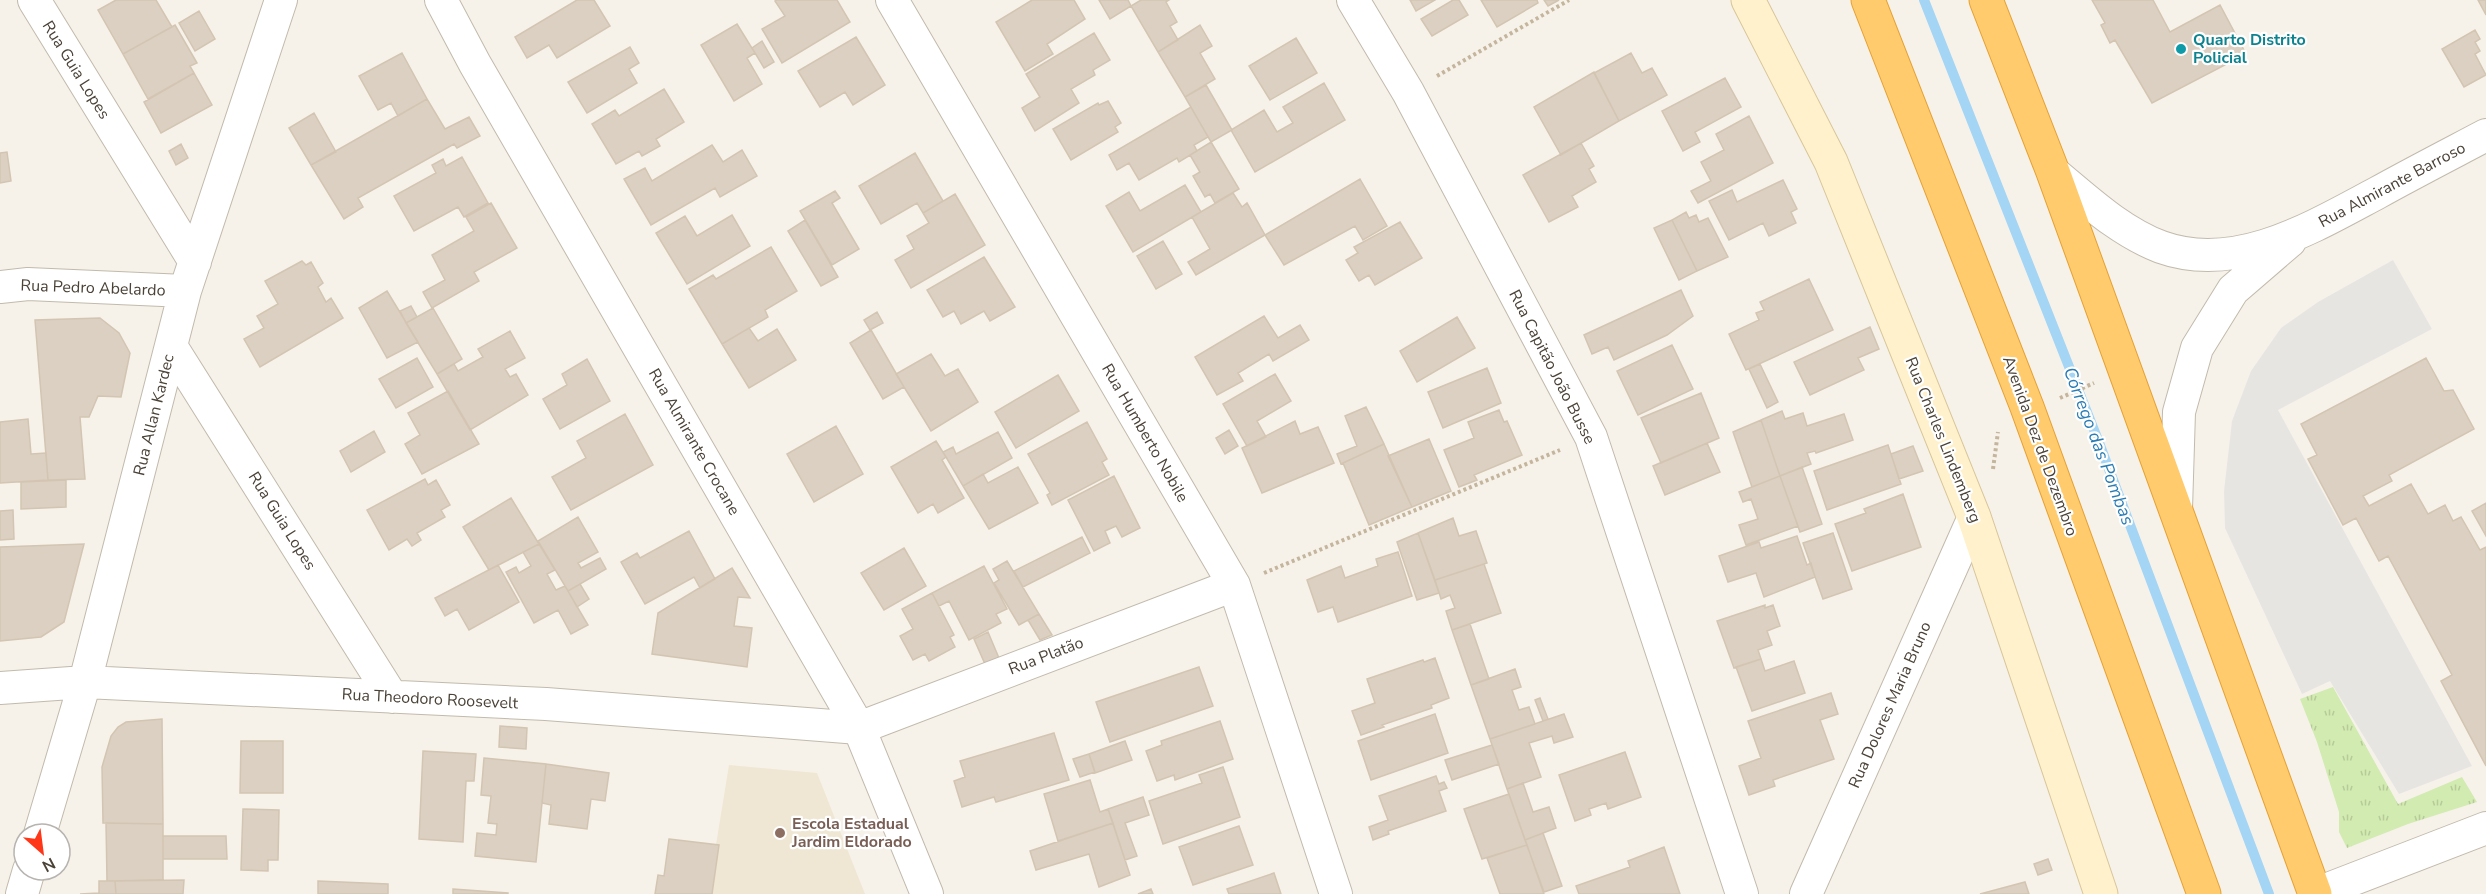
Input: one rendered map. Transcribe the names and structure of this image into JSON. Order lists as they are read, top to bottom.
{
  "streets": {
    "highway": ["Avenida Dez de Dezembro"],
    "street": [
      "Rua Guia Lopes",
      "Rua Almirante Barroso",
      "Rua Pedro Abelardo",
      "Rua Capitão João Busse",
      "Rua Allan Kardec",
      "Rua Humberto Nobile",
      "Rua Charles Lindemberg",
      "Rua Almirante Crocane",
      "Rua Platão",
      "Rua Theodoro Roosevelt",
      "Rua Dolores Maria Bruno"
    ]
  },
  "crossings": [
    ["Rua Guia Lopes", "Rua Allan Kardec"],
    ["Rua Guia Lopes", "Rua Theodoro Roosevelt"],
    ["Rua Pedro Abelardo", "Rua Allan Kardec"],
    ["Rua Allan Kardec", "Rua Theodoro Roosevelt"],
    ["Rua Humberto Nobile", "Rua Platão"],
    ["Rua Charles Lindemberg", "Rua Dolores Maria Bruno"],
    ["Rua Almirante Crocane", "Rua Platão"],
    ["Rua Almirante Crocane", "Rua Theodoro Roosevelt"],
    ["Rua Platão", "Rua Theodoro Roosevelt"]
  ],
  "water": ["Córrego das Pombas"],
  "places": ["Quarto Distrito Policial", "Escola Estadual Jardim Eldorado"],
  "north": "bottom right"
}
